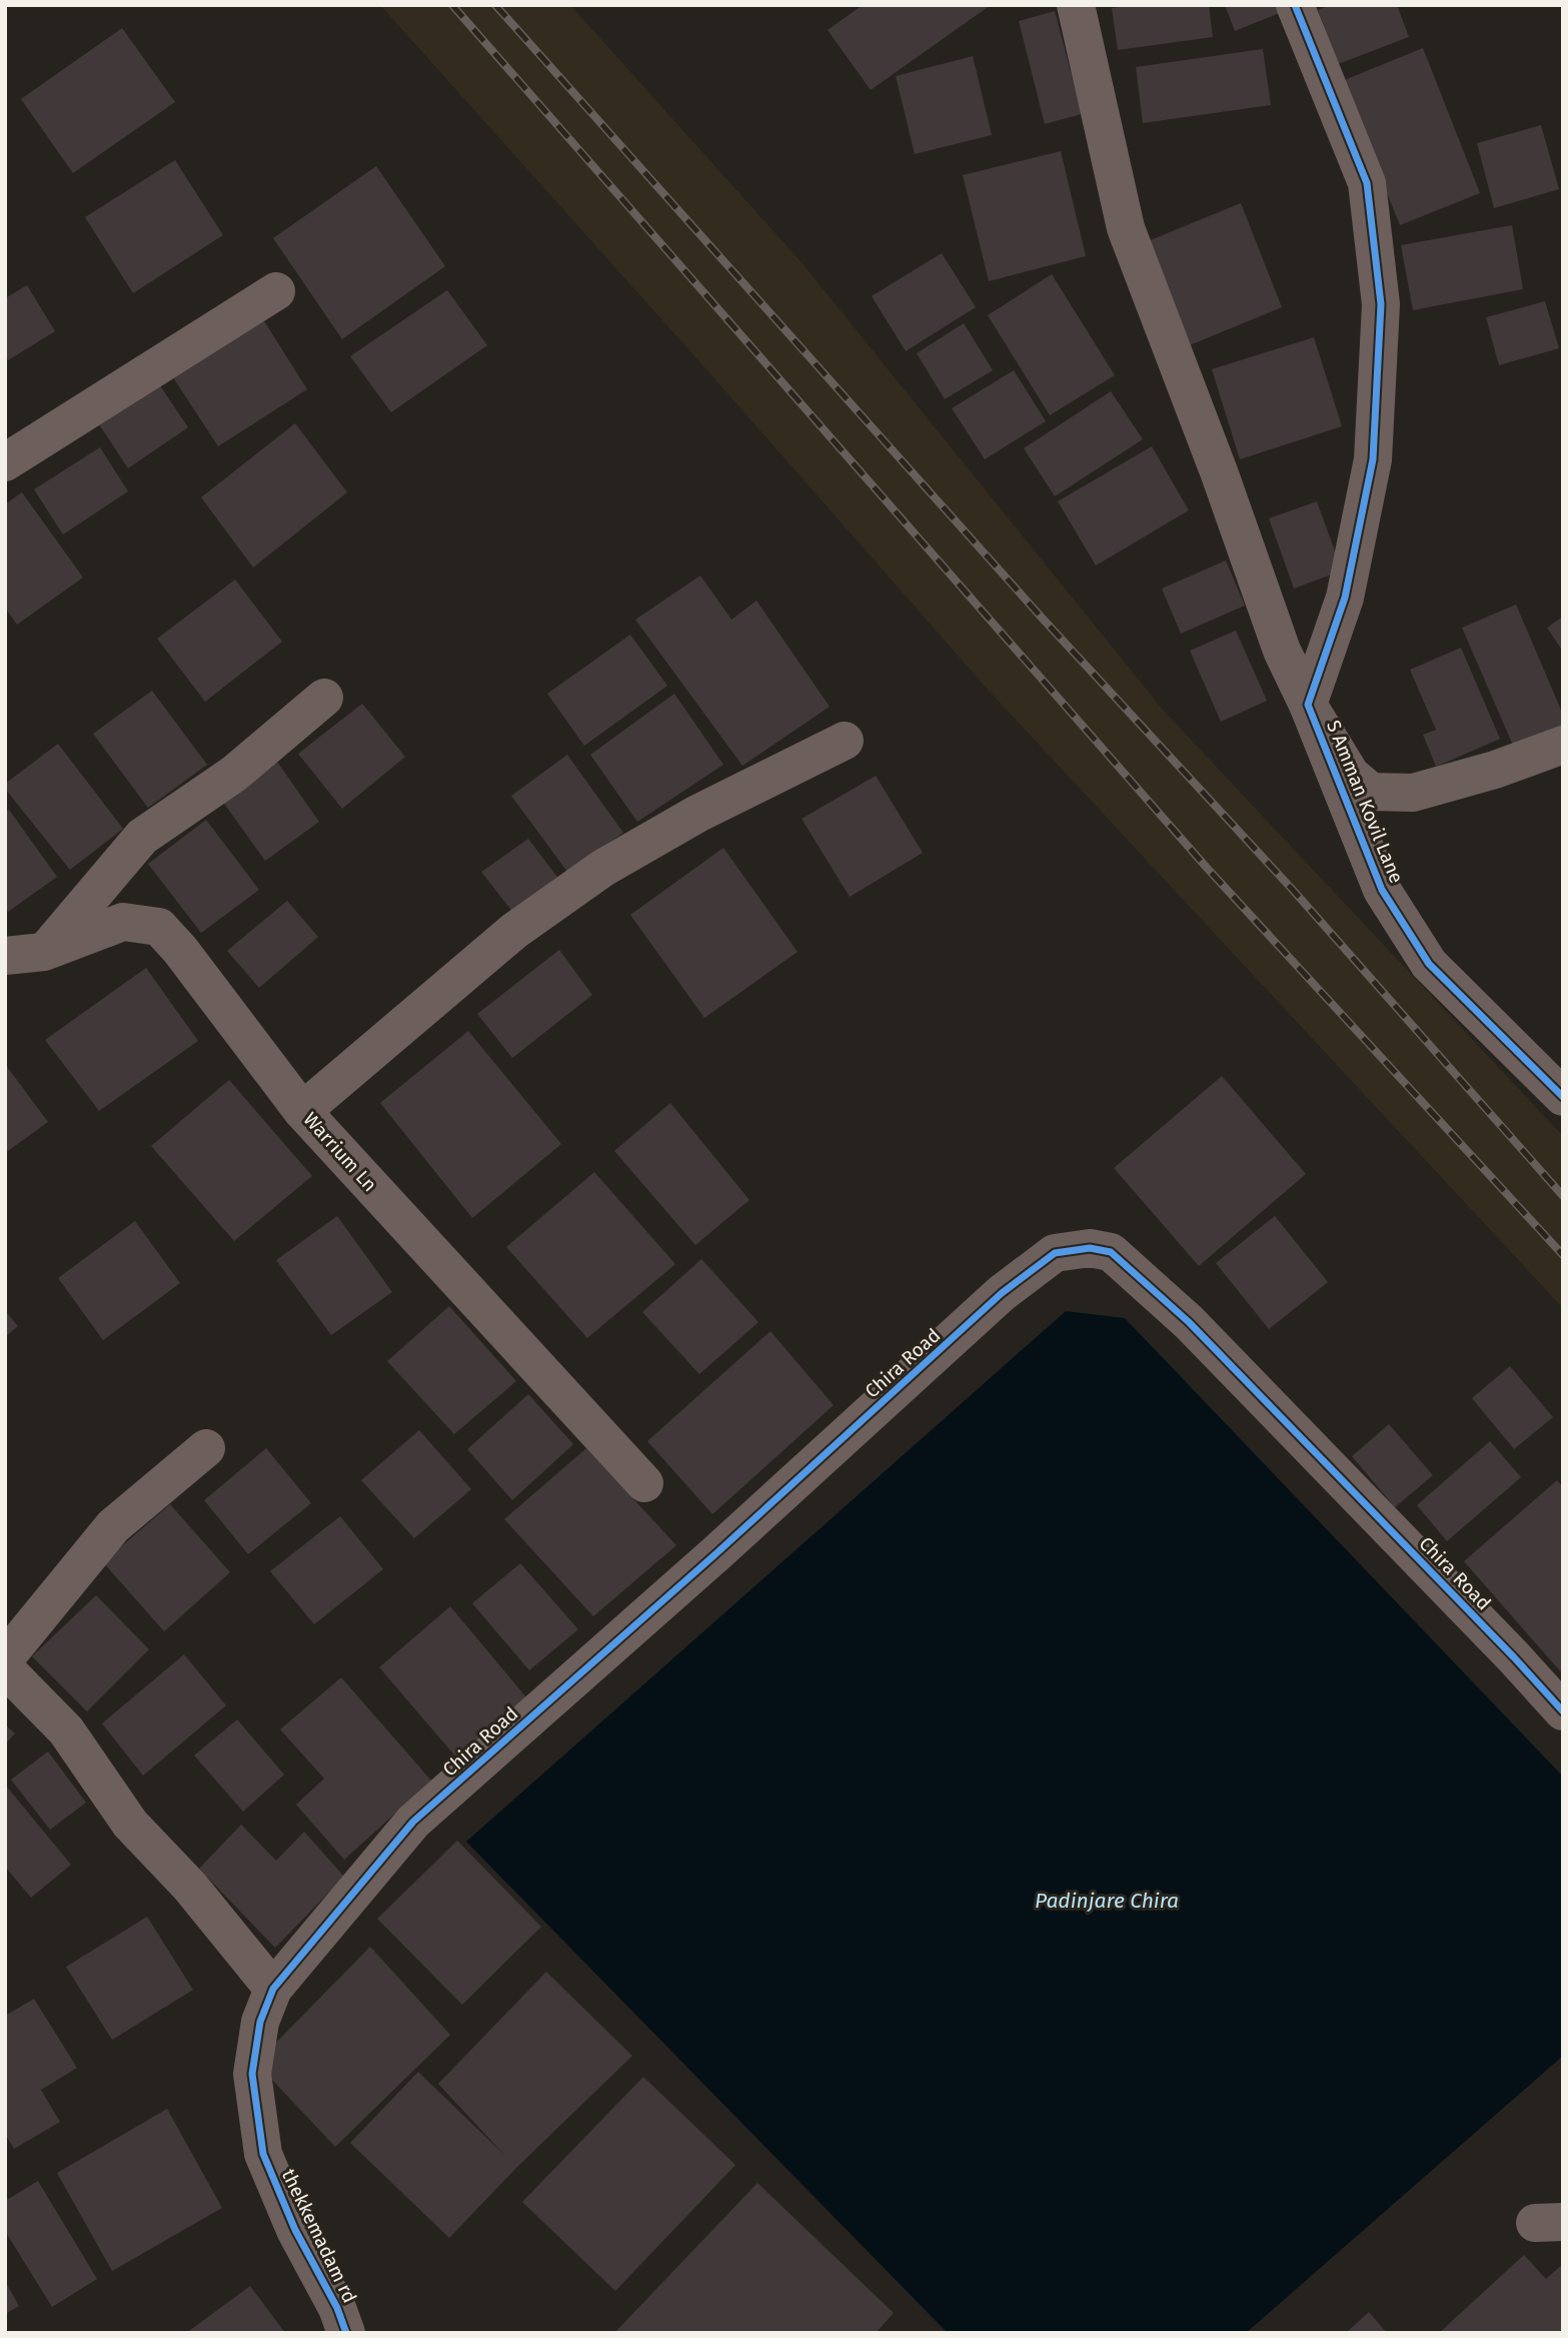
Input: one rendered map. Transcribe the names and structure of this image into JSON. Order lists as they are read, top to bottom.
{
  "streets": {
    "street": [
      "S Amman Kovil Lane",
      "Warrium Ln",
      "Chira Road",
      "thekkemadam rd"
    ]
  },
  "crossings": [
    ["Chira Road", "thekkemadam rd"]
  ],
  "water": ["Padinjare Chira"]
}
